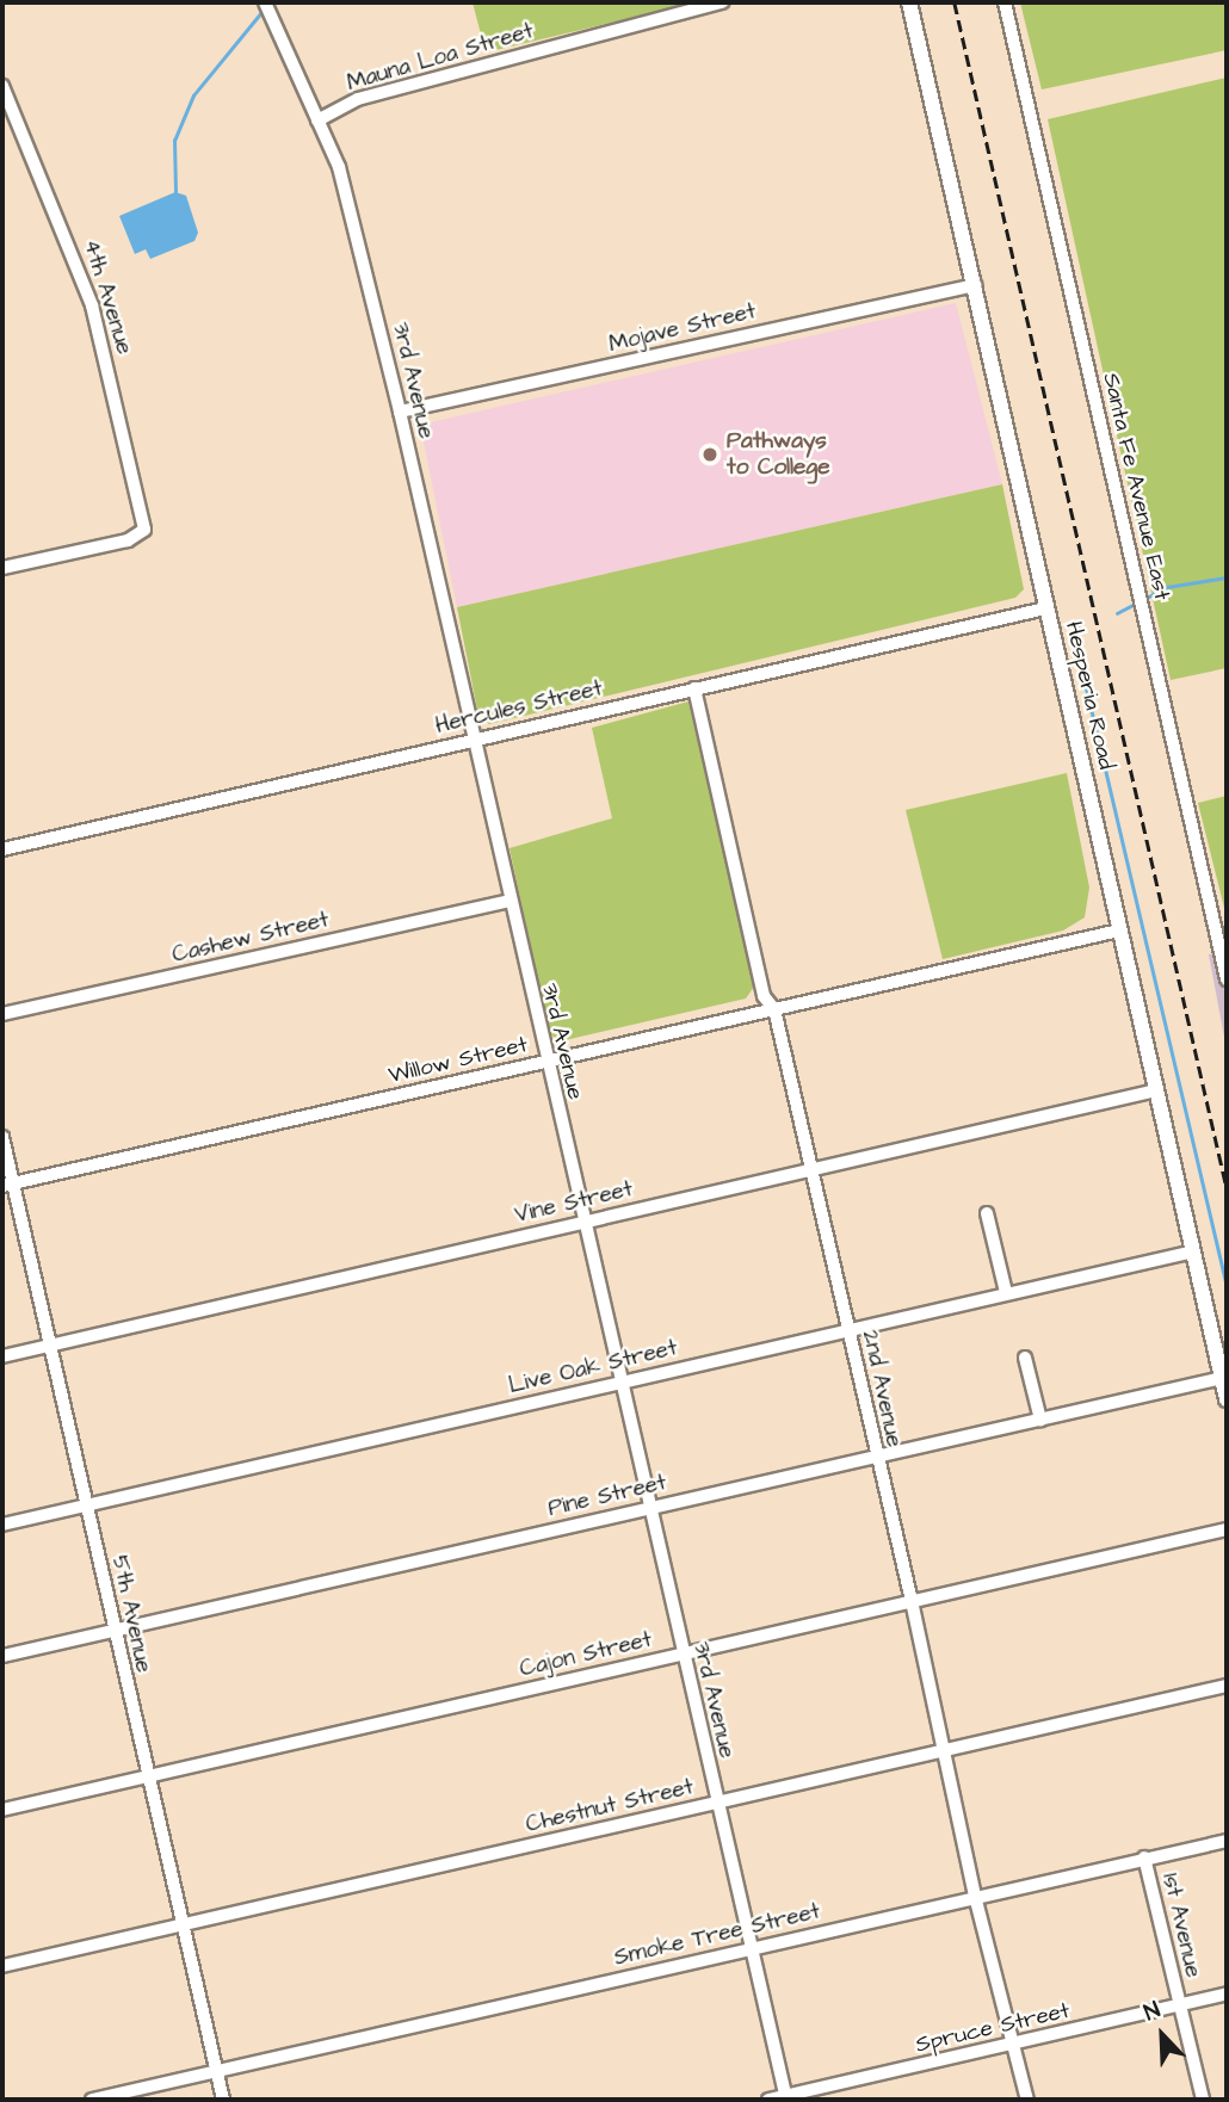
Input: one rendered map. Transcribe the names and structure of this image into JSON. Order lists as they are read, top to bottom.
{
  "streets": {
    "main road": ["Hesperia Road"],
    "street": [
      "Mauna Loa Street",
      "4th Avenue",
      "Mojave Street",
      "3rd Avenue",
      "Santa Fe Avenue East",
      "Hercules Street",
      "Cashew Street",
      "Willow Street",
      "Vine Street",
      "Live Oak Street",
      "2nd Avenue",
      "Pine Street",
      "5th Avenue",
      "Cajon Street",
      "Chestnut Street",
      "1st Avenue",
      "Smoke Tree Street",
      "Spruce Street"
    ]
  },
  "crossings": [
    ["Mauna Loa Street", "3rd Avenue"],
    ["Mojave Street", "3rd Avenue"],
    ["Mojave Street", "Hesperia Road"],
    ["3rd Avenue", "Hercules Street"],
    ["3rd Avenue", "Cashew Street"],
    ["3rd Avenue", "Willow Street"],
    ["3rd Avenue", "Vine Street"],
    ["3rd Avenue", "Live Oak Street"],
    ["3rd Avenue", "Pine Street"],
    ["3rd Avenue", "Cajon Street"],
    ["3rd Avenue", "Chestnut Street"],
    ["3rd Avenue", "Smoke Tree Street"],
    ["3rd Avenue", "Spruce Street"],
    ["Hesperia Road", "Hercules Street"],
    ["Hesperia Road", "Willow Street"],
    ["Hesperia Road", "Vine Street"],
    ["Hesperia Road", "Live Oak Street"],
    ["Hesperia Road", "Pine Street"],
    ["Hercules Street", "2nd Avenue"],
    ["Willow Street", "2nd Avenue"],
    ["Willow Street", "5th Avenue"],
    ["Vine Street", "2nd Avenue"],
    ["Vine Street", "5th Avenue"],
    ["Live Oak Street", "2nd Avenue"],
    ["Live Oak Street", "5th Avenue"],
    ["2nd Avenue", "Pine Street"],
    ["2nd Avenue", "Cajon Street"],
    ["2nd Avenue", "Chestnut Street"],
    ["2nd Avenue", "Smoke Tree Street"],
    ["2nd Avenue", "Spruce Street"],
    ["Pine Street", "5th Avenue"],
    ["5th Avenue", "Cajon Street"],
    ["5th Avenue", "Chestnut Street"],
    ["5th Avenue", "Smoke Tree Street"],
    ["1st Avenue", "Smoke Tree Street"],
    ["1st Avenue", "Spruce Street"]
  ],
  "places": ["Pathways to College"],
  "north": "top left"
}
